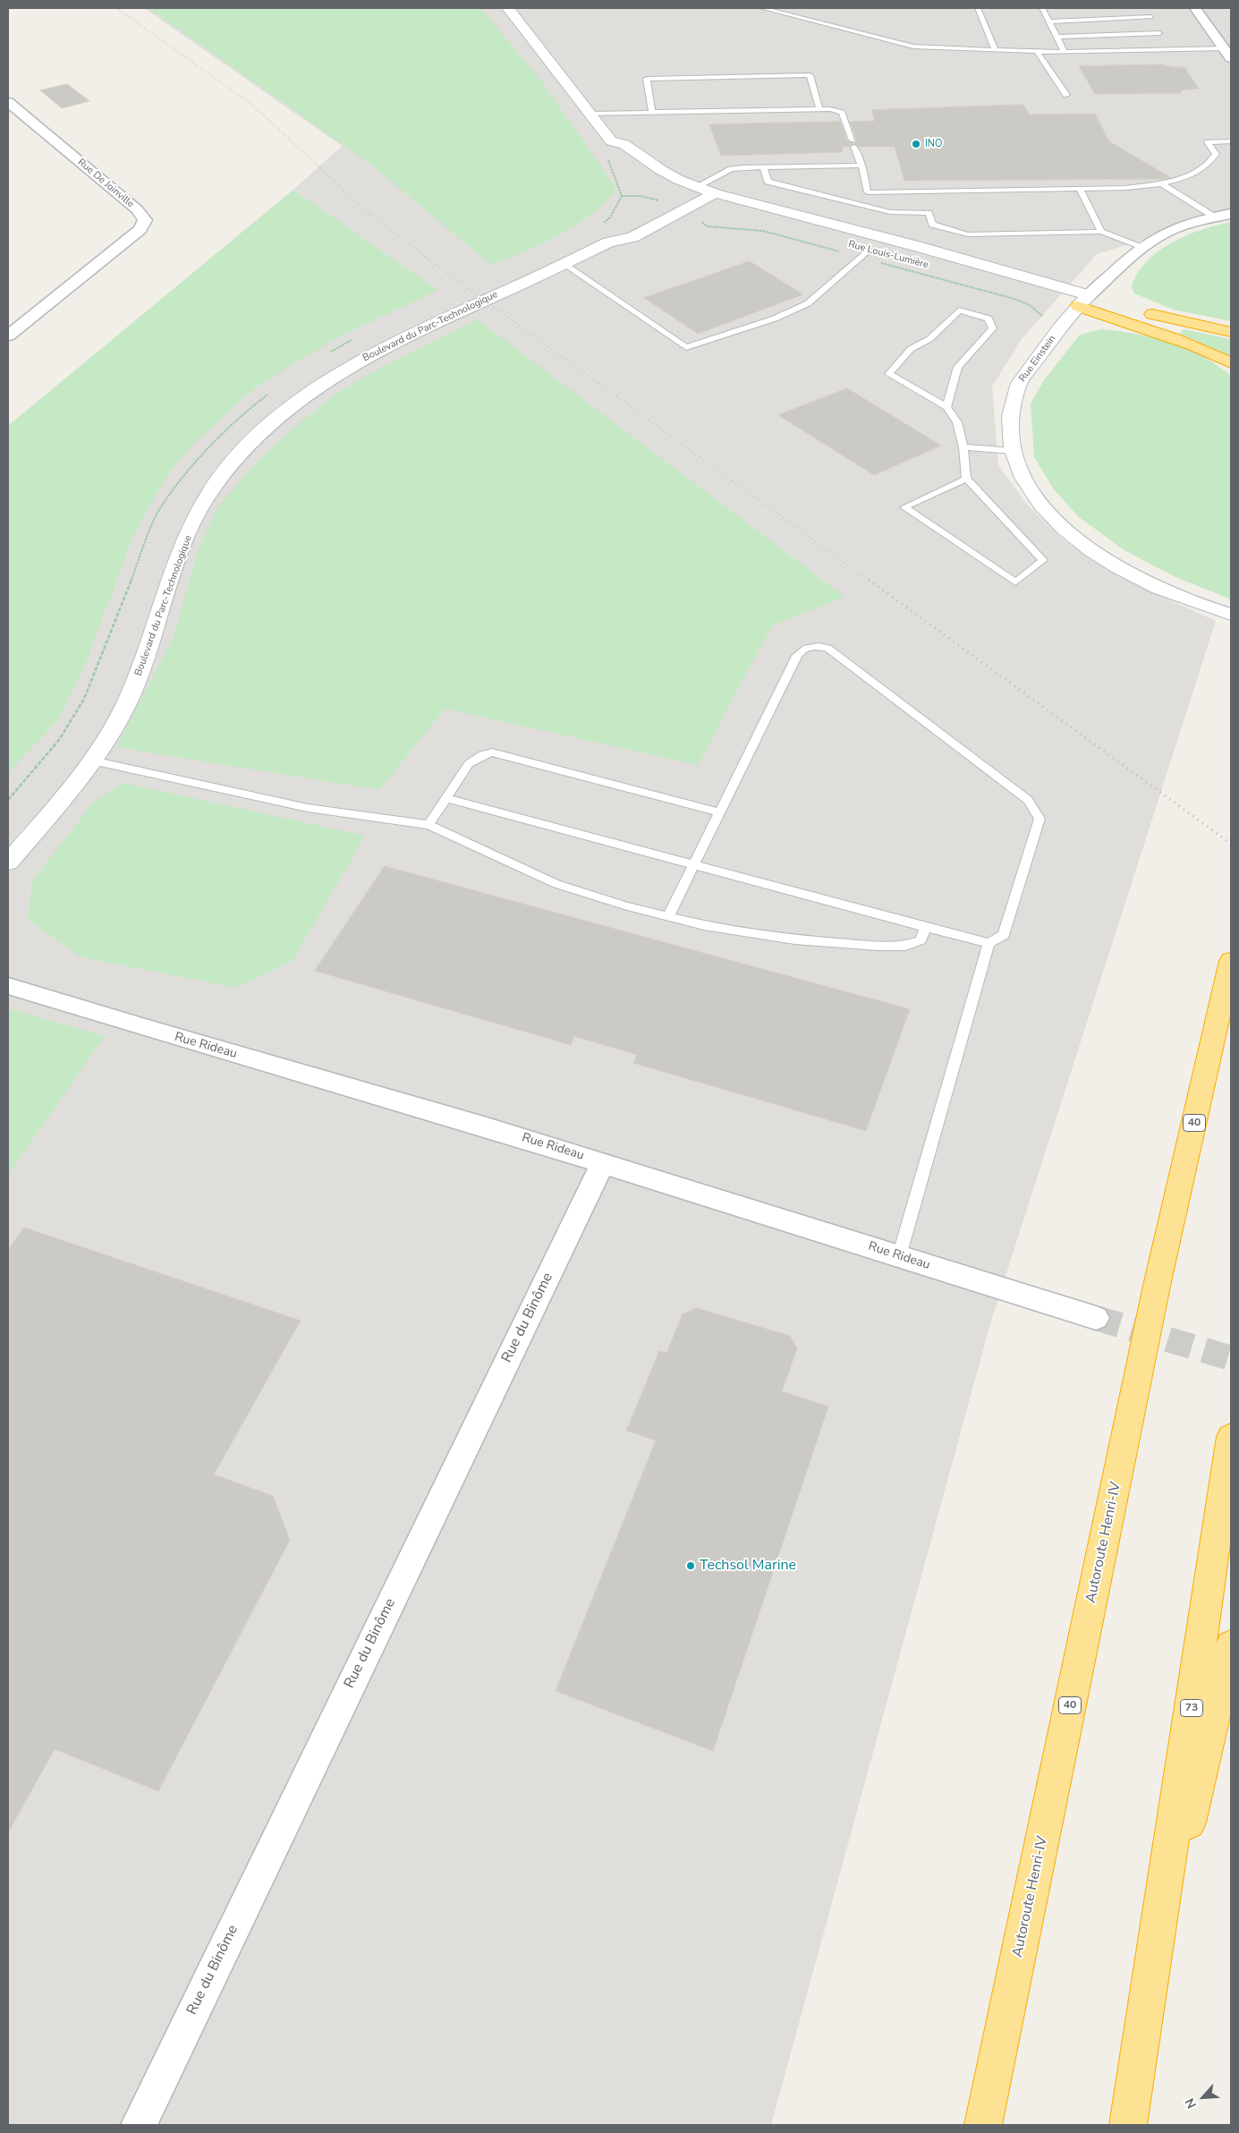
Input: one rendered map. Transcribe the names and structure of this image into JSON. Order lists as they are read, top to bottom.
{
  "streets": {
    "highway": ["40", "Autoroute Henri-IV", "73"],
    "street": [
      "Rue De Joinville",
      "Rue Louis-Lumière",
      "Boulevard du Parc-Technologique",
      "Rue Einstein",
      "Rue Rideau",
      "Rue du Binôme"
    ]
  },
  "crossings": [
    ["Rue Louis-Lumière", "Boulevard du Parc-Technologique"],
    ["Rue Louis-Lumière", "Rue Einstein"],
    ["Rue Rideau", "Rue du Binôme"]
  ],
  "places": ["INO", "Techsol Marine"],
  "north": "bottom left"
}
